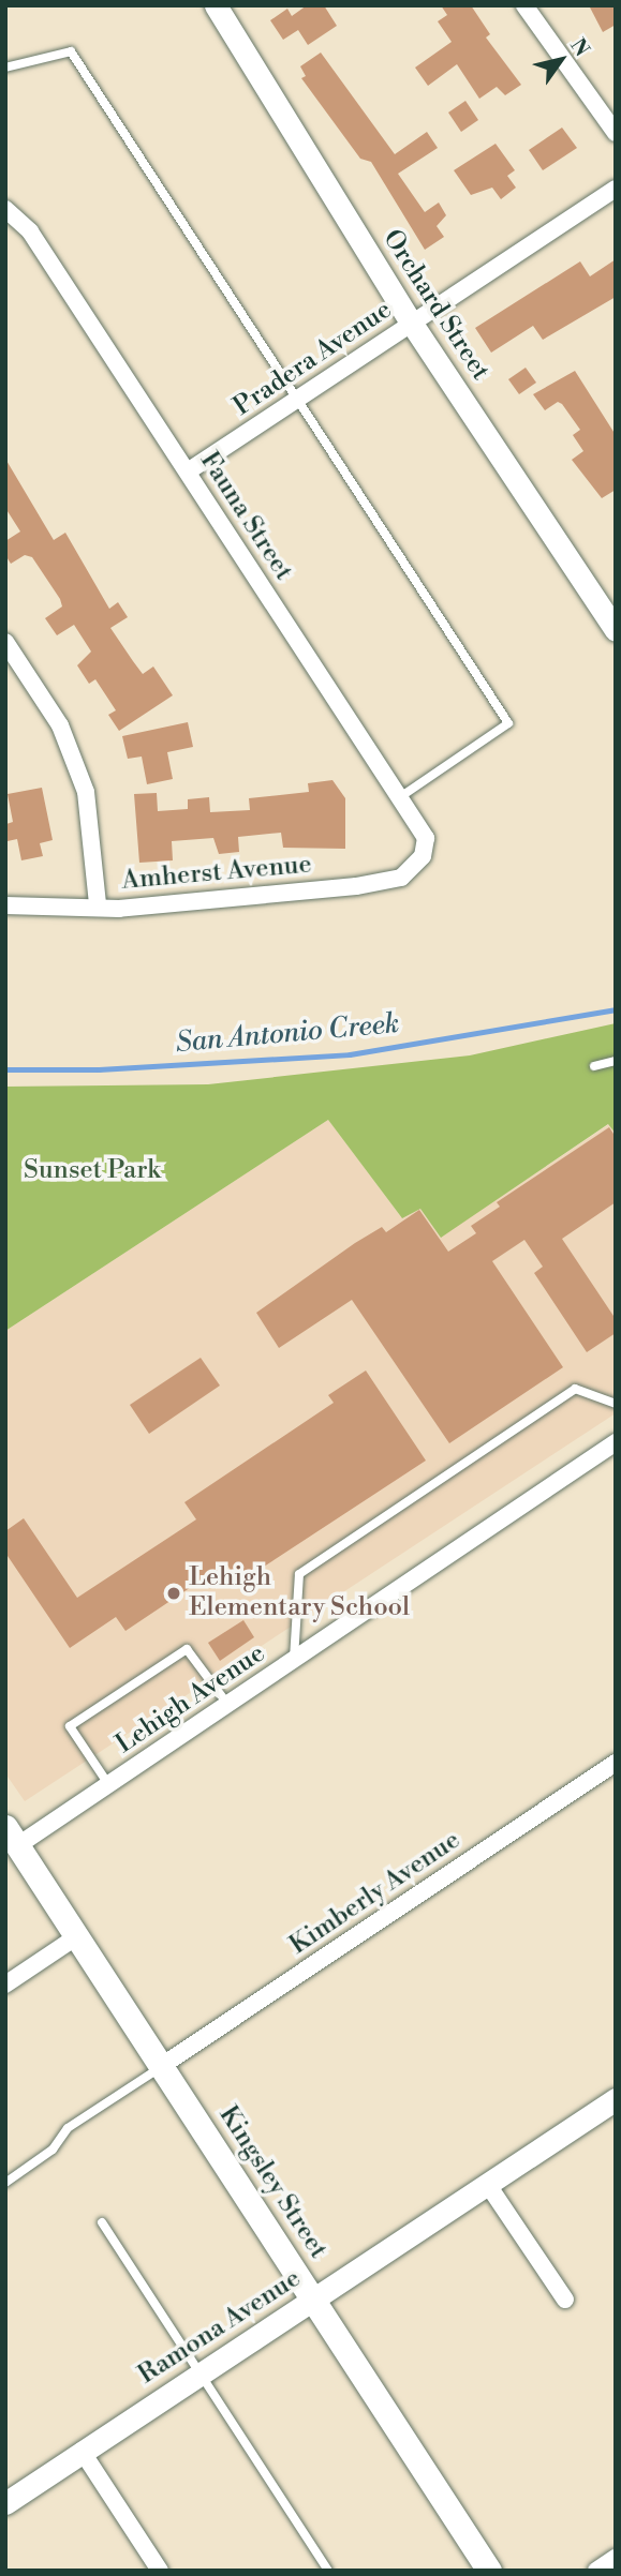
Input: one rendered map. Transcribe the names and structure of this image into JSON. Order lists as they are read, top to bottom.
{
  "streets": {
    "main road": ["Kingsley Street"],
    "street": [
      "Orchard Street",
      "Pradera Avenue",
      "Fauna Street",
      "Amherst Avenue",
      "Lehigh Avenue",
      "Kimberly Avenue",
      "Ramona Avenue"
    ]
  },
  "crossings": [
    ["Orchard Street", "Pradera Avenue"],
    ["Pradera Avenue", "Fauna Street"],
    ["Fauna Street", "Amherst Avenue"],
    ["Lehigh Avenue", "Kingsley Street"],
    ["Kimberly Avenue", "Kingsley Street"],
    ["Kingsley Street", "Ramona Avenue"]
  ],
  "water": ["San Antonio Creek"],
  "parks": ["Sunset Park"],
  "places": ["Lehigh Elementary School"],
  "north": "top right"
}
